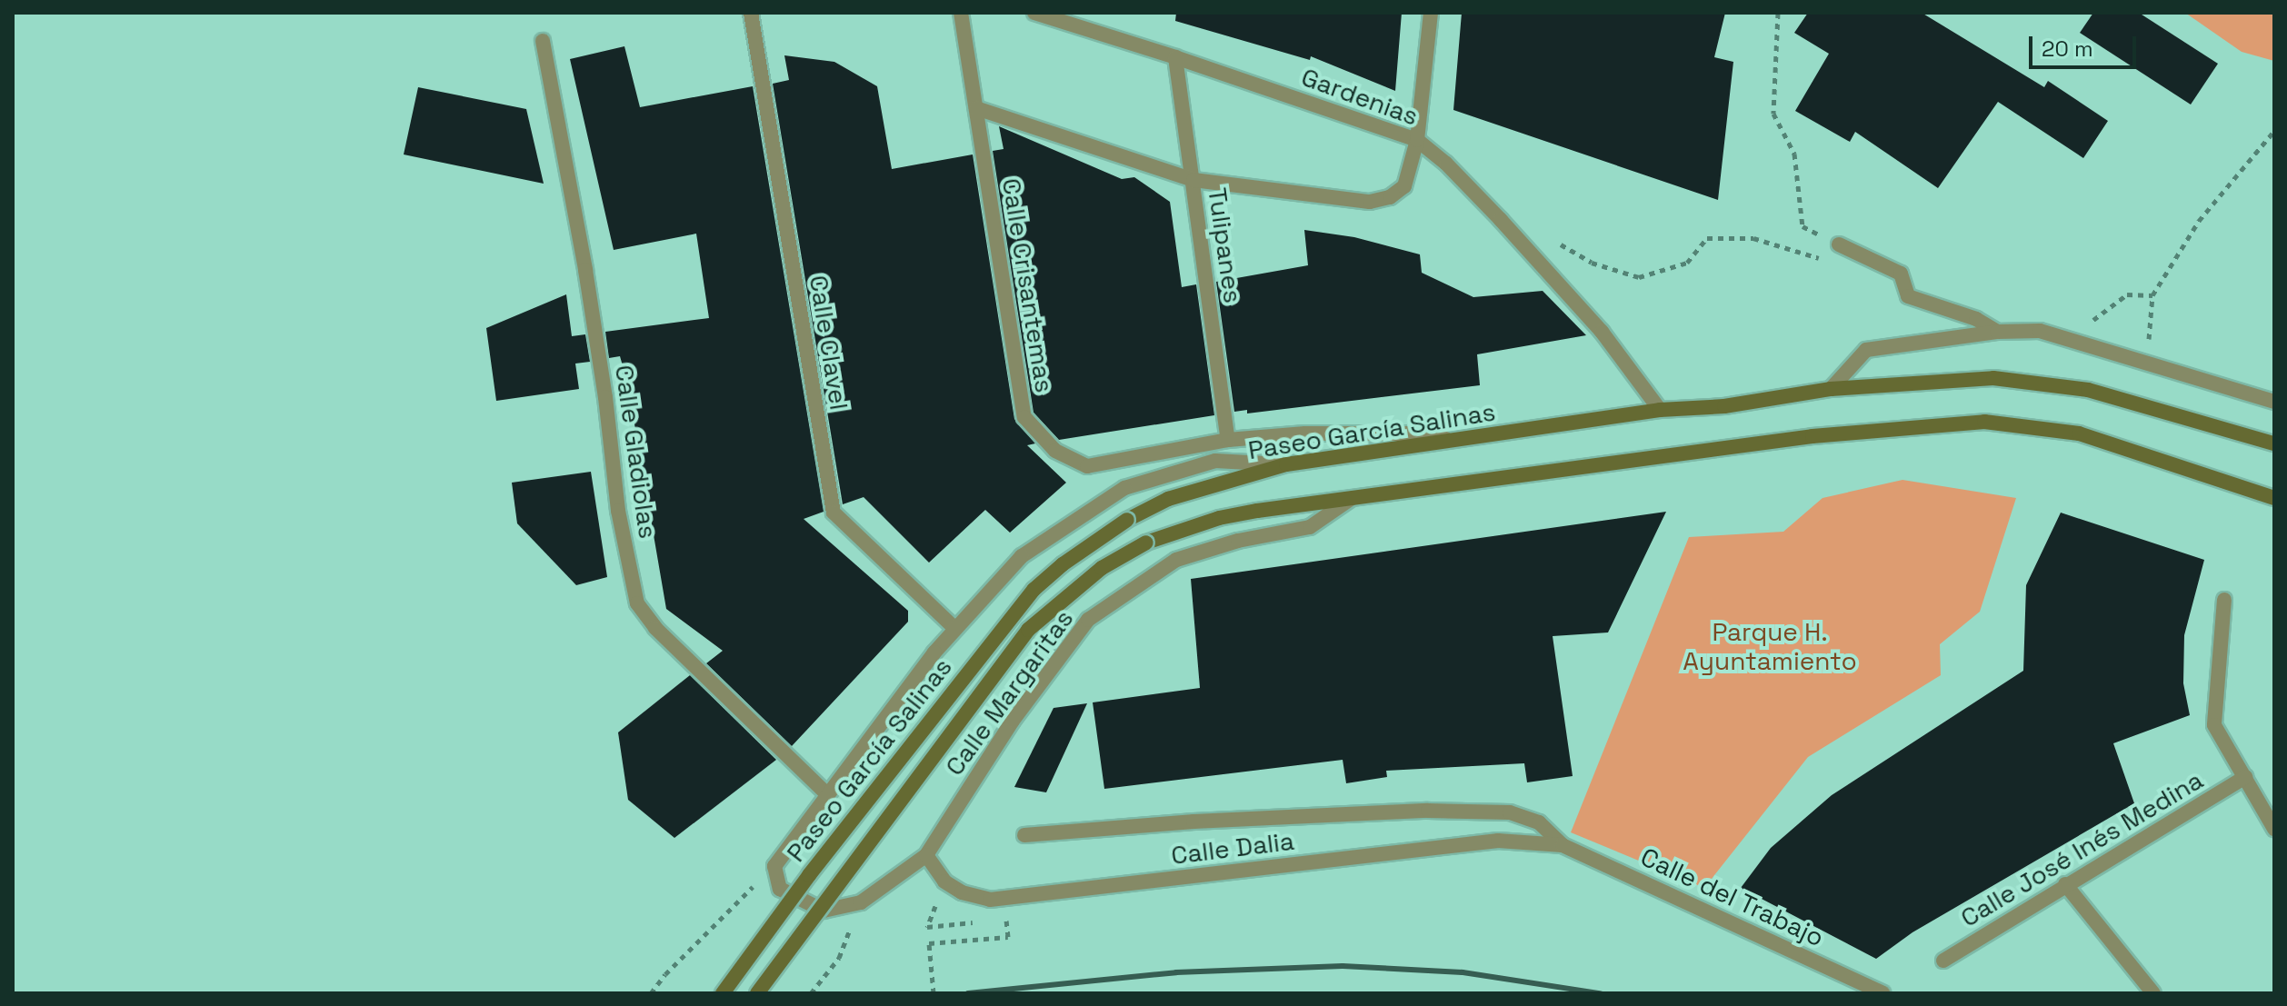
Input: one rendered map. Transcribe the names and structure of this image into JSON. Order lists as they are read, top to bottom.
{
  "streets": {
    "main road": ["Paseo García Salinas"],
    "street": [
      "Gardenias",
      "Tulipanes",
      "Calle Crisantemas",
      "Calle Clavel",
      "Calle Gladiolas",
      "Calle Margaritas",
      "Calle Dalia",
      "Calle José Inés Medina",
      "Calle del Trabajo"
    ]
  },
  "crossings": [
    ["Gardenias", "Tulipanes"],
    ["Gardenias", "Paseo García Salinas"],
    ["Tulipanes", "Calle Crisantemas"],
    ["Calle Crisantemas", "Paseo García Salinas"],
    ["Paseo García Salinas", "Calle Margaritas"],
    ["Calle Margaritas", "Calle Dalia"],
    ["Calle Dalia", "Calle del Trabajo"]
  ],
  "parks": ["Parque H. Ayuntamiento"],
  "scale_bar": "20 m"
}
